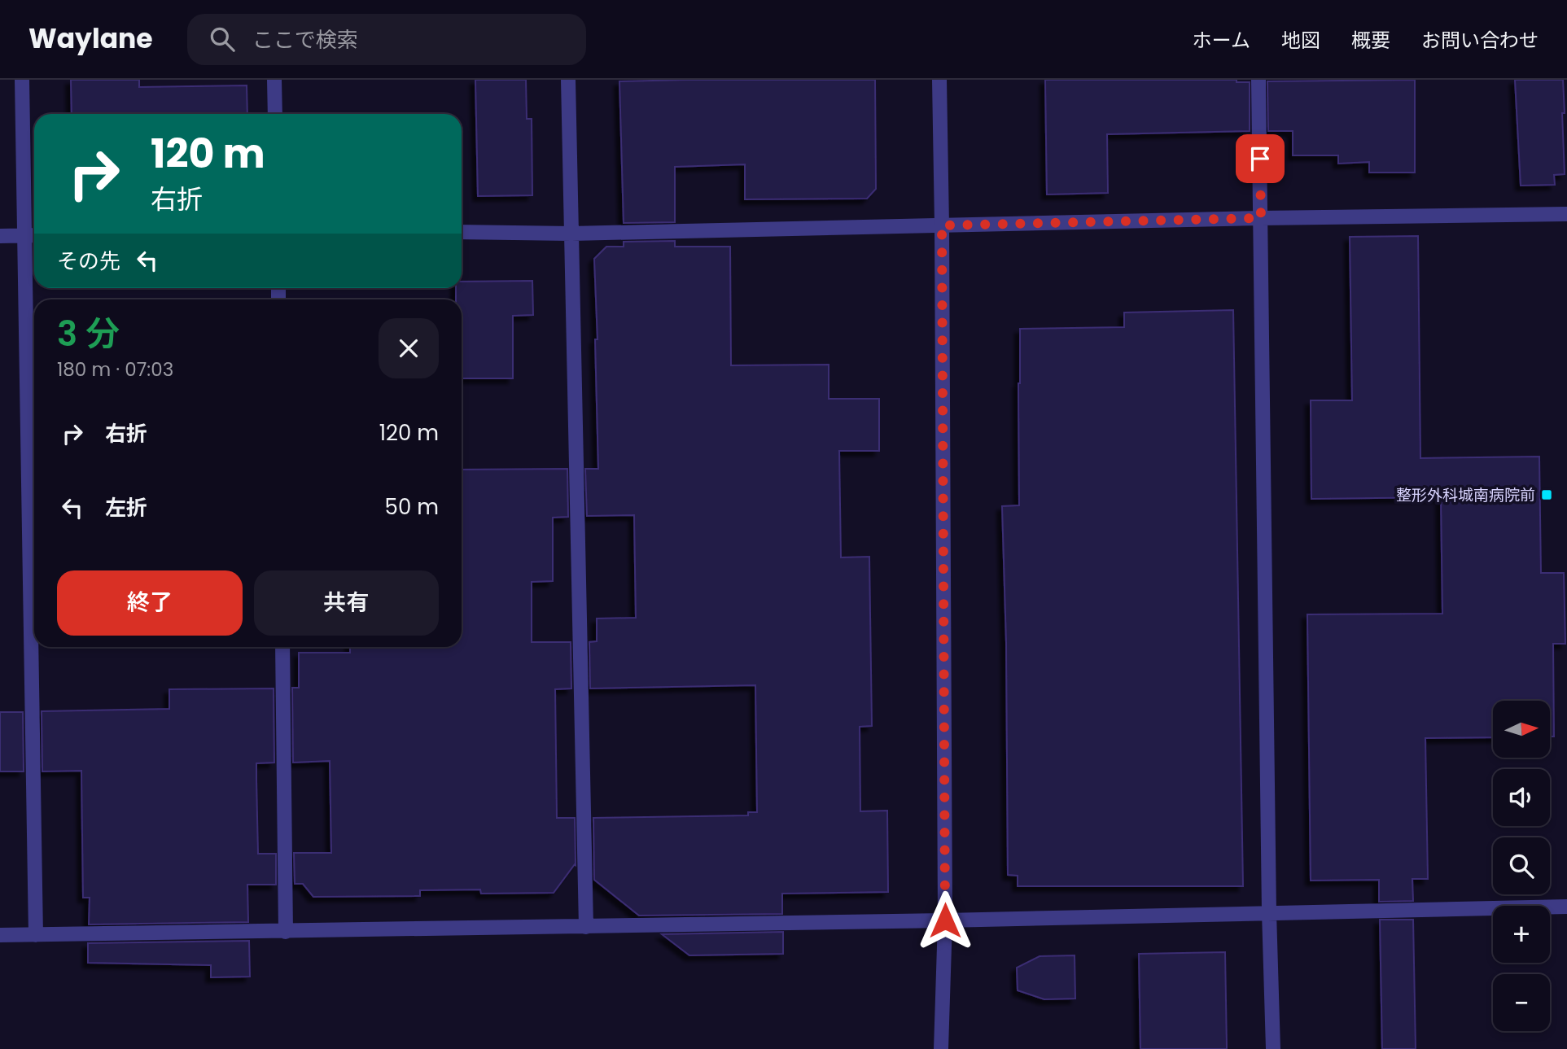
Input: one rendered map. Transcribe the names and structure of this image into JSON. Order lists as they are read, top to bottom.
{
  "places": {
    "transit": ["整形外科城南病院前"]
  },
  "north": "right",
  "page": {
    "header": "Waylane",
    "search": "ここで検索",
    "nav": [
      "ホーム",
      "地図",
      "概要",
      "お問い合わせ"
    ],
    "turn": ["120 m", "右折"],
    "then": "その先",
    "heading": ["3 分", "180 m · 07:03"],
    "list": [
      {
        "name": "右折",
        "value": "120 m"
      },
      {
        "name": "左折",
        "value": "50 m"
      }
    ],
    "buttons": ["終了", "共有"],
    "map_buttons": ["+", "−"]
  }
}
